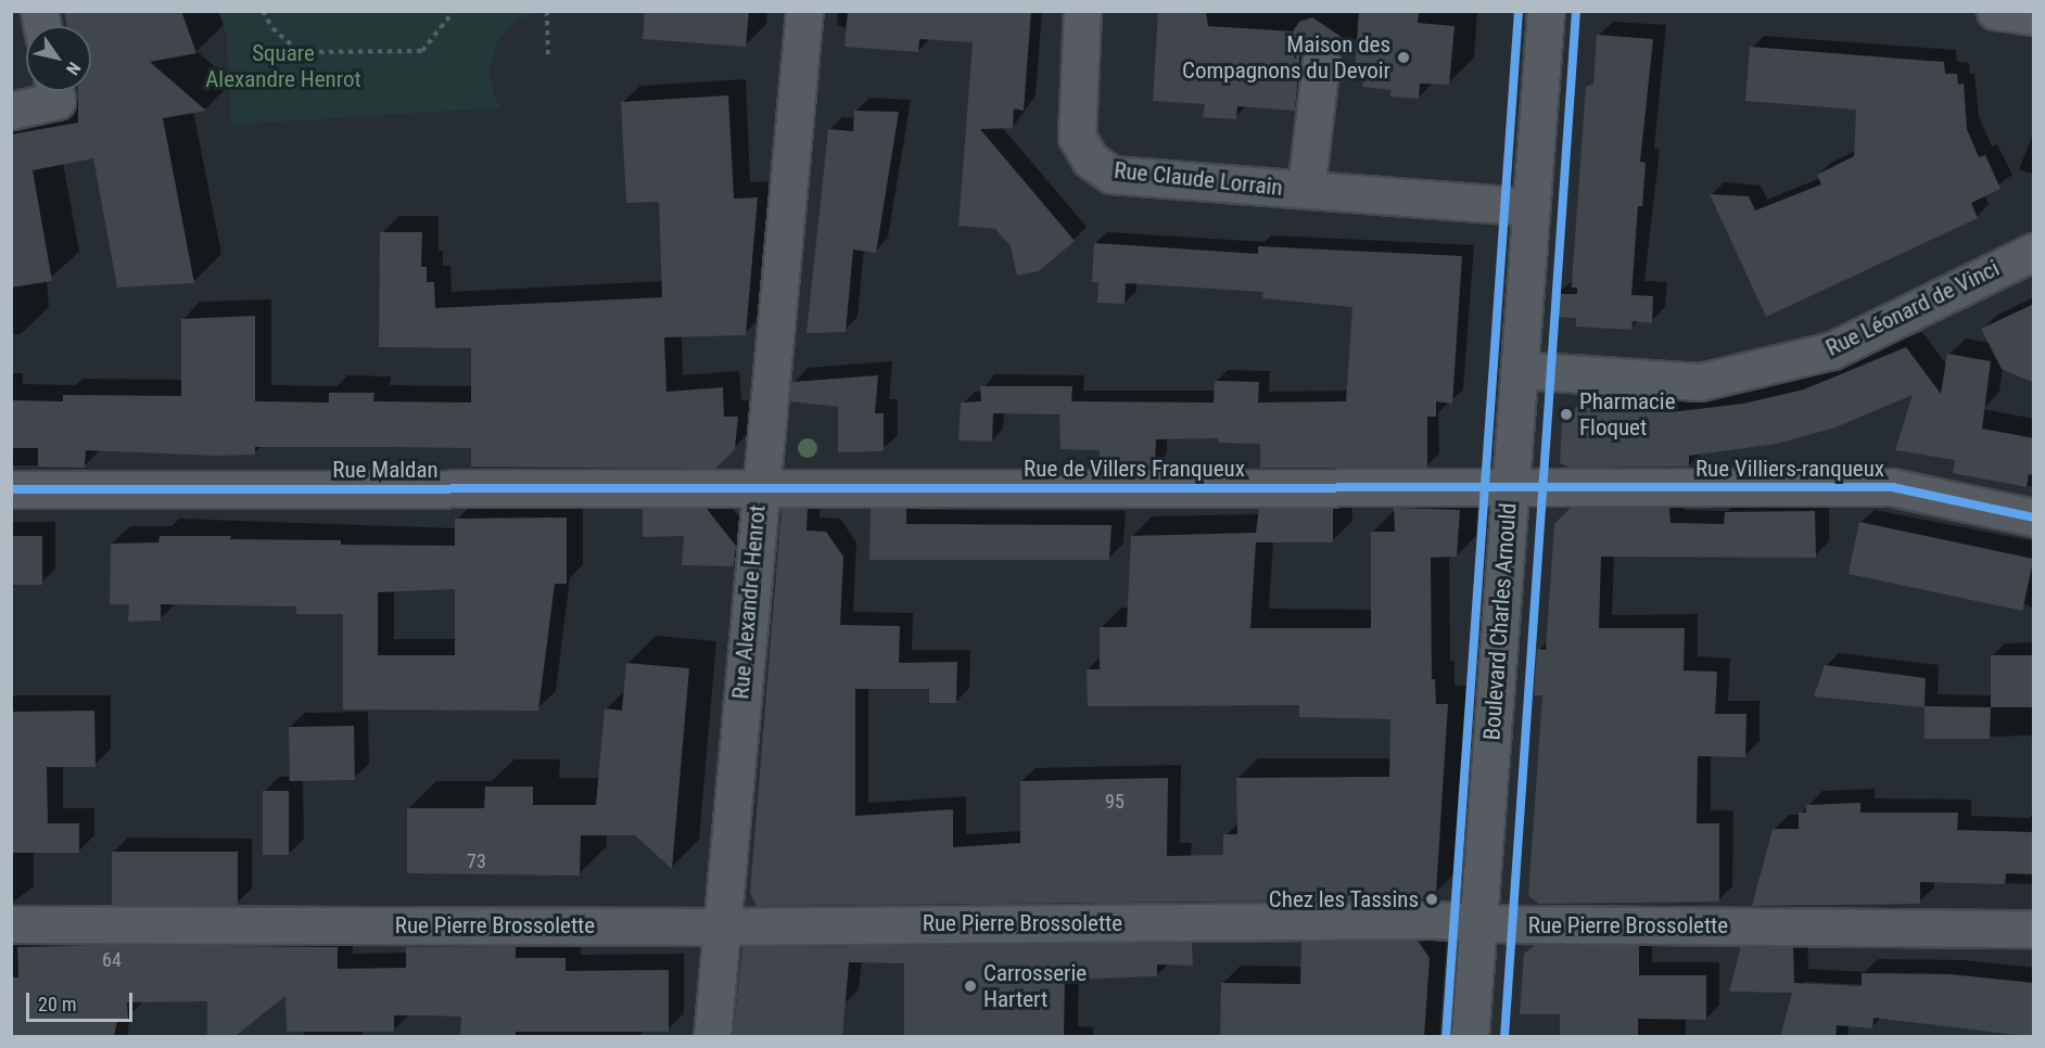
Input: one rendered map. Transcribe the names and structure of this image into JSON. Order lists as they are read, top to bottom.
{
  "streets": {
    "street": [
      "Rue Claude Lorrain",
      "Rue Léonard de Vinci",
      "Rue de Villers Franqueux",
      "Rue Villiers-ranqueux",
      "Rue Maldan",
      "Rue Alexandre Henrot",
      "Boulevard Charles Arnould",
      "Rue Pierre Brossolette"
    ]
  },
  "crossings": [
    ["Rue Claude Lorrain", "Boulevard Charles Arnould"],
    ["Rue Léonard de Vinci", "Boulevard Charles Arnould"],
    ["Rue de Villers Franqueux", "Rue Villiers-ranqueux"],
    ["Rue de Villers Franqueux", "Rue Maldan"],
    ["Rue de Villers Franqueux", "Rue Alexandre Henrot"],
    ["Rue de Villers Franqueux", "Boulevard Charles Arnould"],
    ["Rue Villiers-ranqueux", "Boulevard Charles Arnould"],
    ["Rue Maldan", "Rue Alexandre Henrot"],
    ["Rue Alexandre Henrot", "Rue Pierre Brossolette"],
    ["Boulevard Charles Arnould", "Rue Pierre Brossolette"]
  ],
  "parks": ["Square Alexandre Henrot"],
  "places": [
    "Maison des Compagnons du Devoir",
    "Pharmacie Floquet",
    "Chez les Tassins",
    "Carrosserie Hartert"
  ],
  "house_numbers": ["95", "73", "64"],
  "scale_bar": "20 m",
  "north": "bottom right"
}
